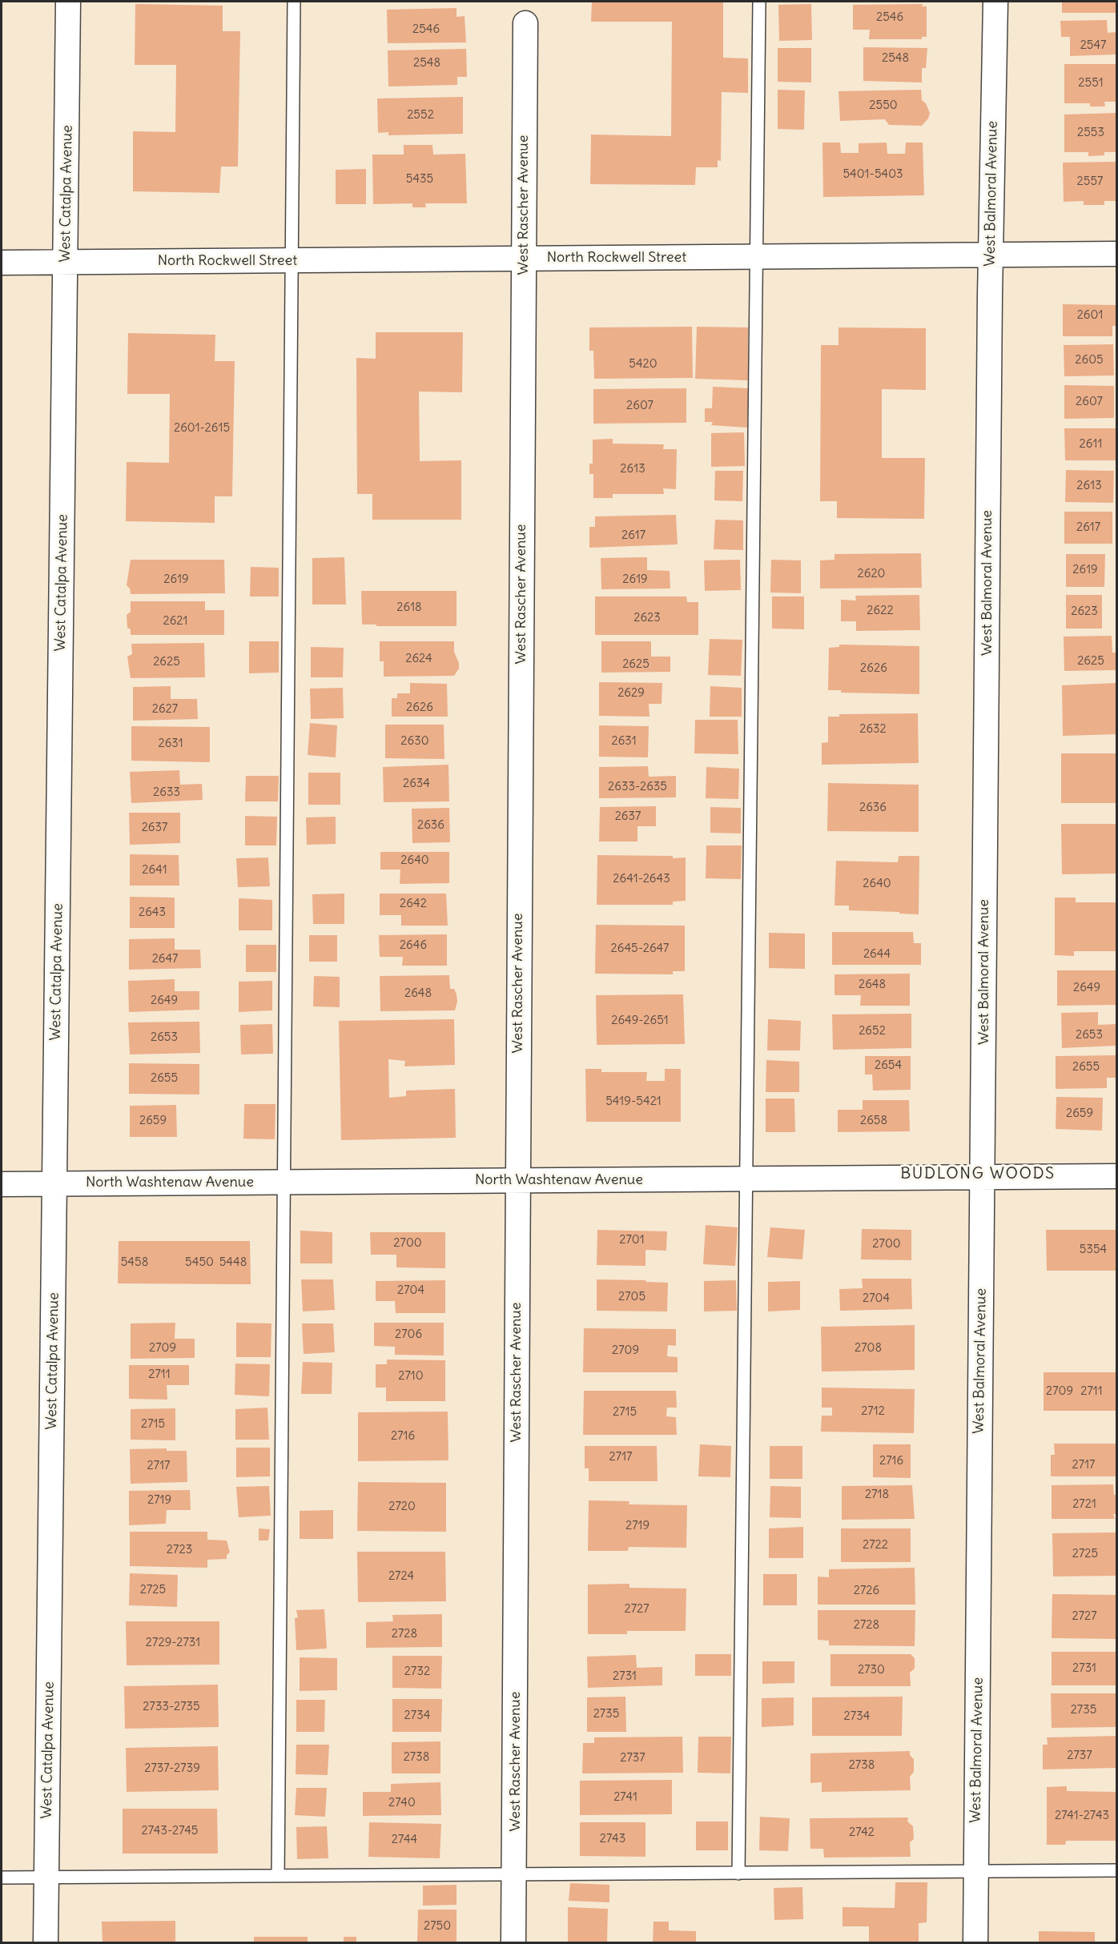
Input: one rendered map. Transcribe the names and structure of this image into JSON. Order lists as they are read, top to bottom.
{
  "streets": {
    "street": [
      "West Catalpa Avenue",
      "West Balmoral Avenue",
      "West Rascher Avenue",
      "North Rockwell Street",
      "North Washtenaw Avenue"
    ]
  },
  "crossings": [
    ["West Catalpa Avenue", "North Rockwell Street"],
    ["West Catalpa Avenue", "North Washtenaw Avenue"],
    ["West Balmoral Avenue", "North Rockwell Street"],
    ["West Balmoral Avenue", "North Washtenaw Avenue"],
    ["West Rascher Avenue", "North Rockwell Street"],
    ["West Rascher Avenue", "North Washtenaw Avenue"]
  ],
  "districts": ["BUDLONG WOODS"],
  "house_numbers": [
    "2546",
    "2546",
    "2547",
    "2548",
    "2548",
    "2551",
    "2550",
    "2552",
    "2553",
    "5401-5403",
    "5435",
    "2557",
    "2601",
    "2605",
    "5420",
    "2607",
    "2607",
    "2601-2615",
    "2611",
    "2613",
    "2613",
    "2617",
    "2617",
    "2619",
    "2620",
    "2619",
    "2619",
    "2618",
    "2622",
    "2623",
    "2623",
    "2621",
    "2624",
    "2625",
    "2625",
    "2625",
    "2626",
    "2629",
    "2626",
    "2627",
    "2632",
    "2630",
    "2631",
    "2631",
    "2634",
    "2633-2635",
    "2633",
    "2636",
    "2637",
    "2636",
    "2637",
    "2640",
    "2641",
    "2641-2643",
    "2640",
    "2642",
    "2643",
    "2646",
    "2645-2647",
    "2644",
    "2647",
    "2648",
    "2649",
    "2648",
    "2649",
    "2649-2651",
    "2652",
    "2653",
    "2653",
    "2654",
    "2655",
    "2655",
    "5419-5421",
    "2659",
    "2659",
    "2658",
    "2701",
    "2700",
    "2700",
    "5354",
    "5458",
    "5450",
    "5448",
    "2704",
    "2705",
    "2704",
    "2706",
    "2709",
    "2708",
    "2709",
    "2711",
    "2710",
    "2709",
    "2711",
    "2712",
    "2715",
    "2715",
    "2716",
    "2717",
    "2716",
    "2717",
    "2717",
    "2718",
    "2719",
    "2721",
    "2720",
    "2719",
    "2722",
    "2723",
    "2725",
    "2724",
    "2725",
    "2726",
    "2727",
    "2727",
    "2728",
    "2728",
    "2729-2731",
    "2731",
    "2730",
    "2732",
    "2731",
    "2733-2735",
    "2735",
    "2735",
    "2734",
    "2734",
    "2737",
    "2738",
    "2737",
    "2738",
    "2737-2739",
    "2741",
    "2740",
    "2741-2743",
    "2743-2745",
    "2742",
    "2743",
    "2744",
    "2750"
  ]
}
